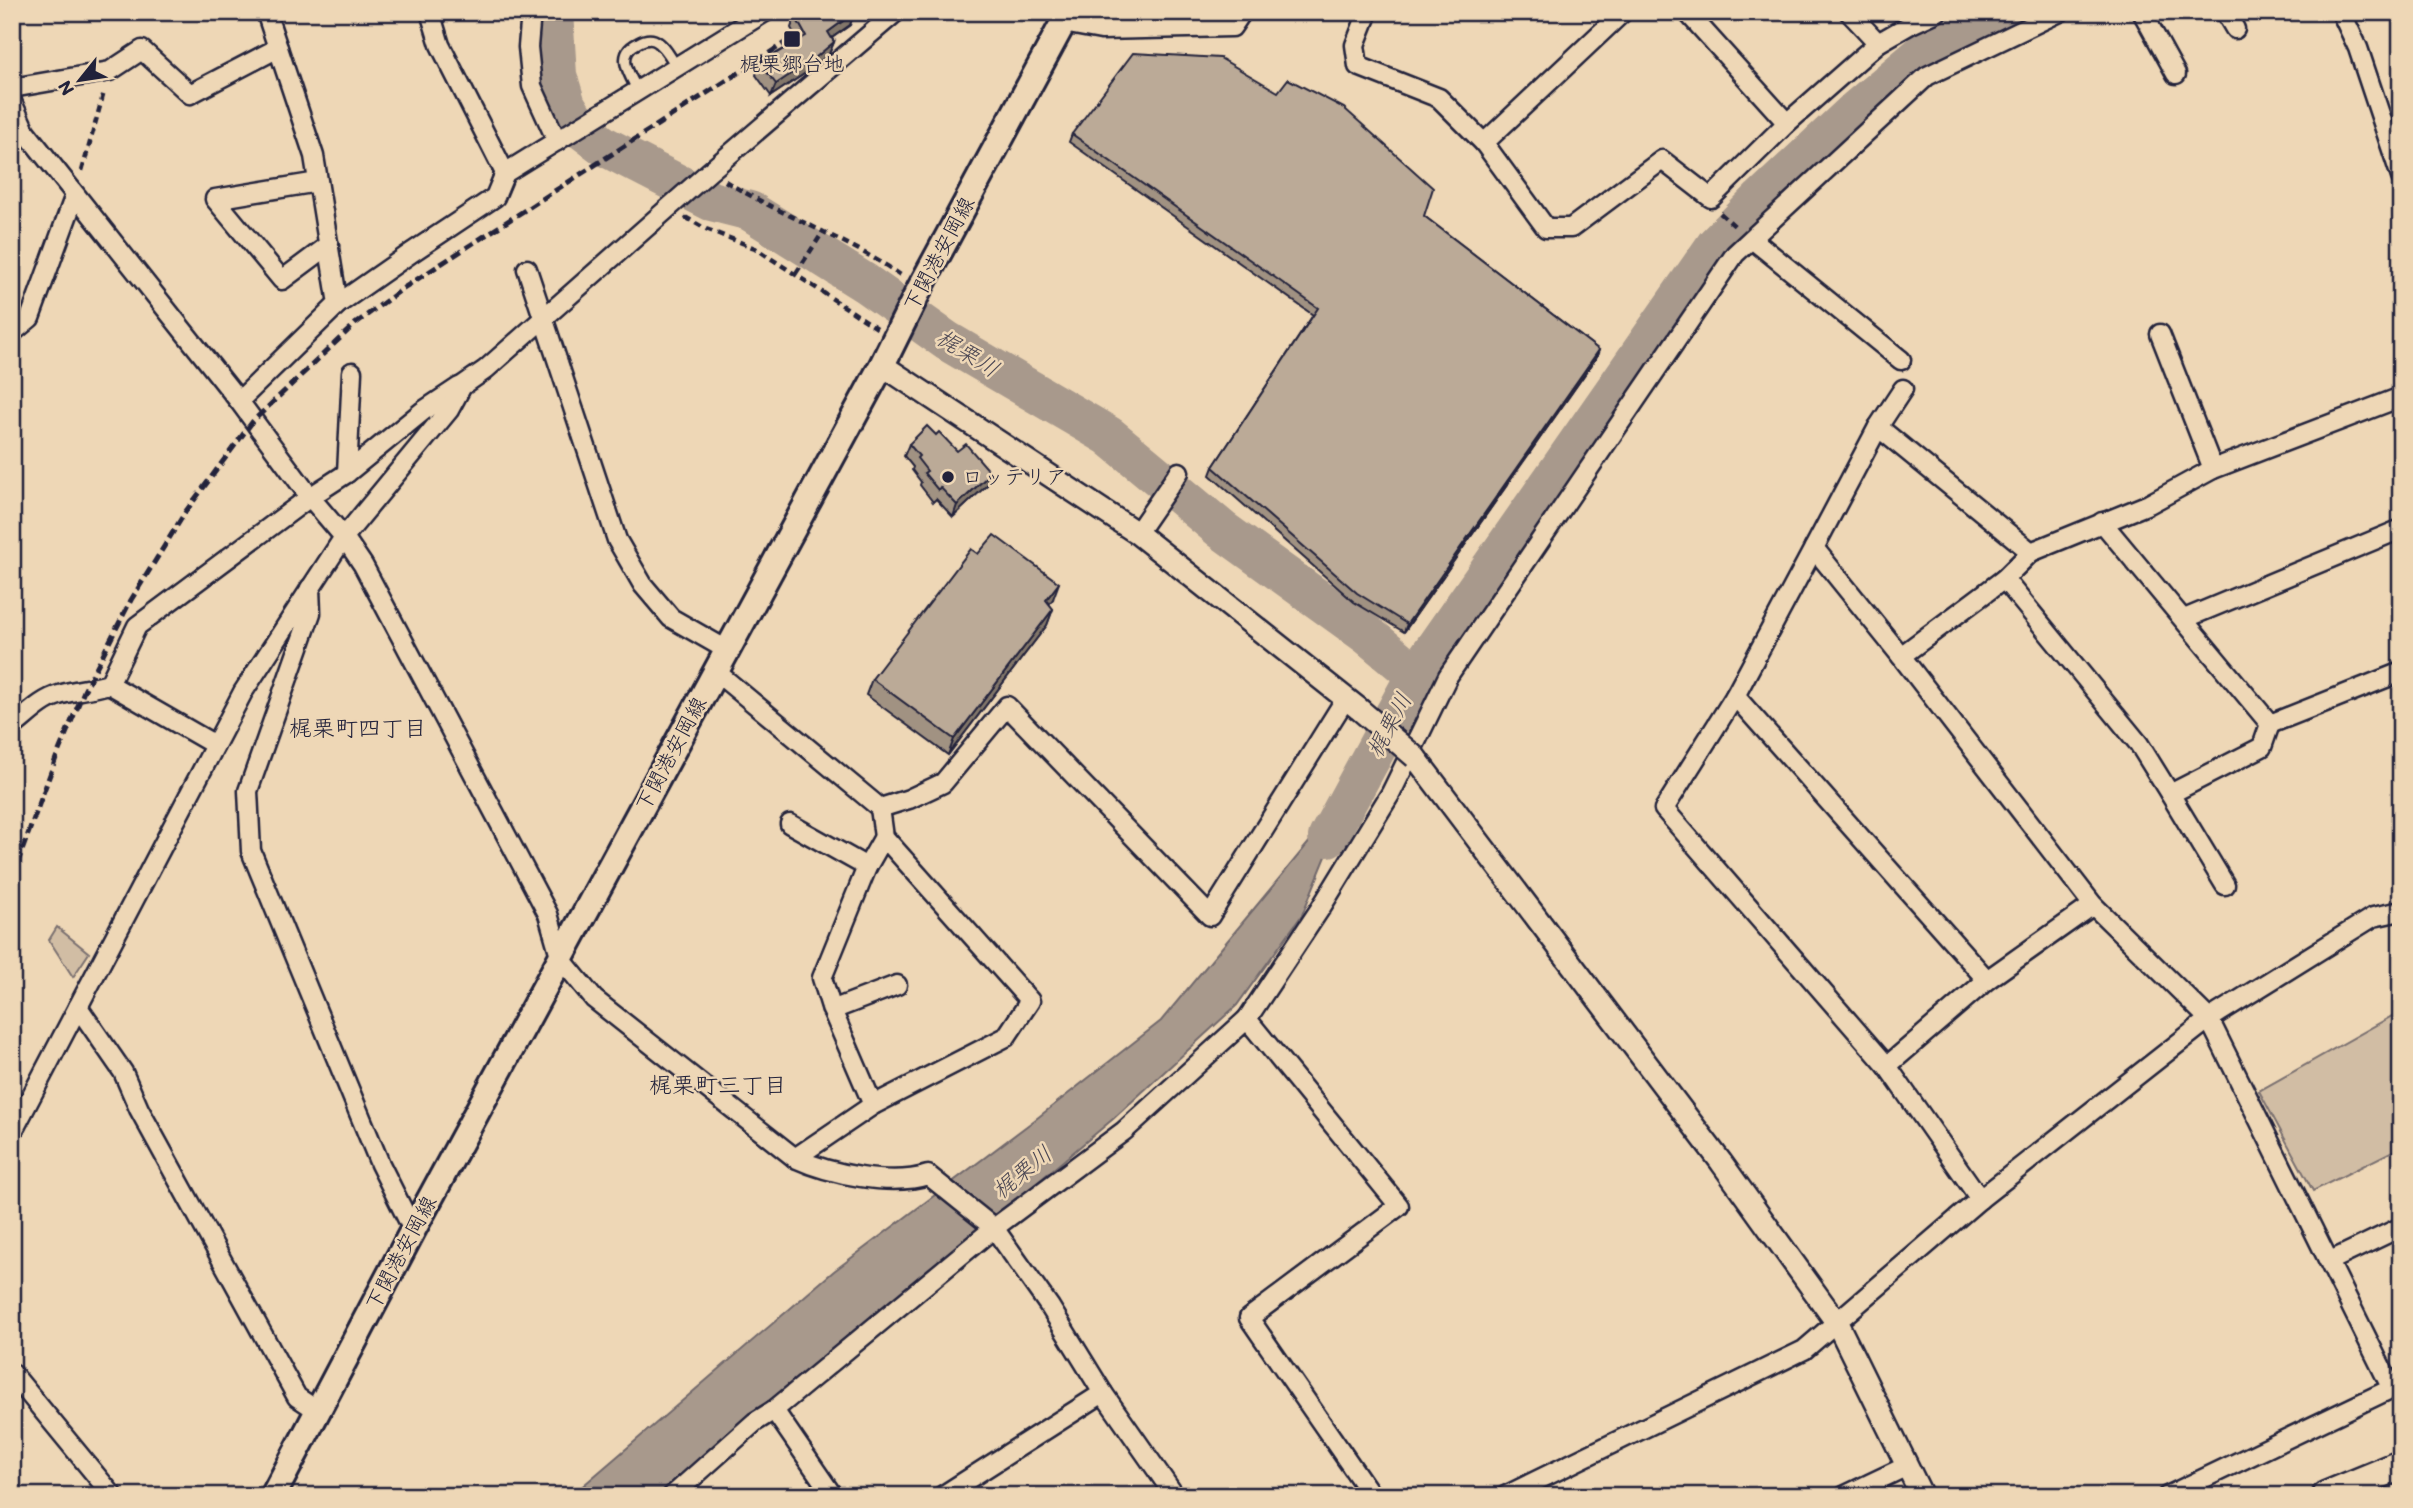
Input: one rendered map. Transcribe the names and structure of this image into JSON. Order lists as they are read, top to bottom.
{
  "streets": {
    "main road": ["下関港安岡線"]
  },
  "districts": ["梶栗町四丁目", "梶栗町三丁目"],
  "water": ["梶栗川"],
  "places": {
    "transit": ["梶栗郷台地"],
    "other": ["ロッテリア"]
  },
  "north": "bottom left"
}
